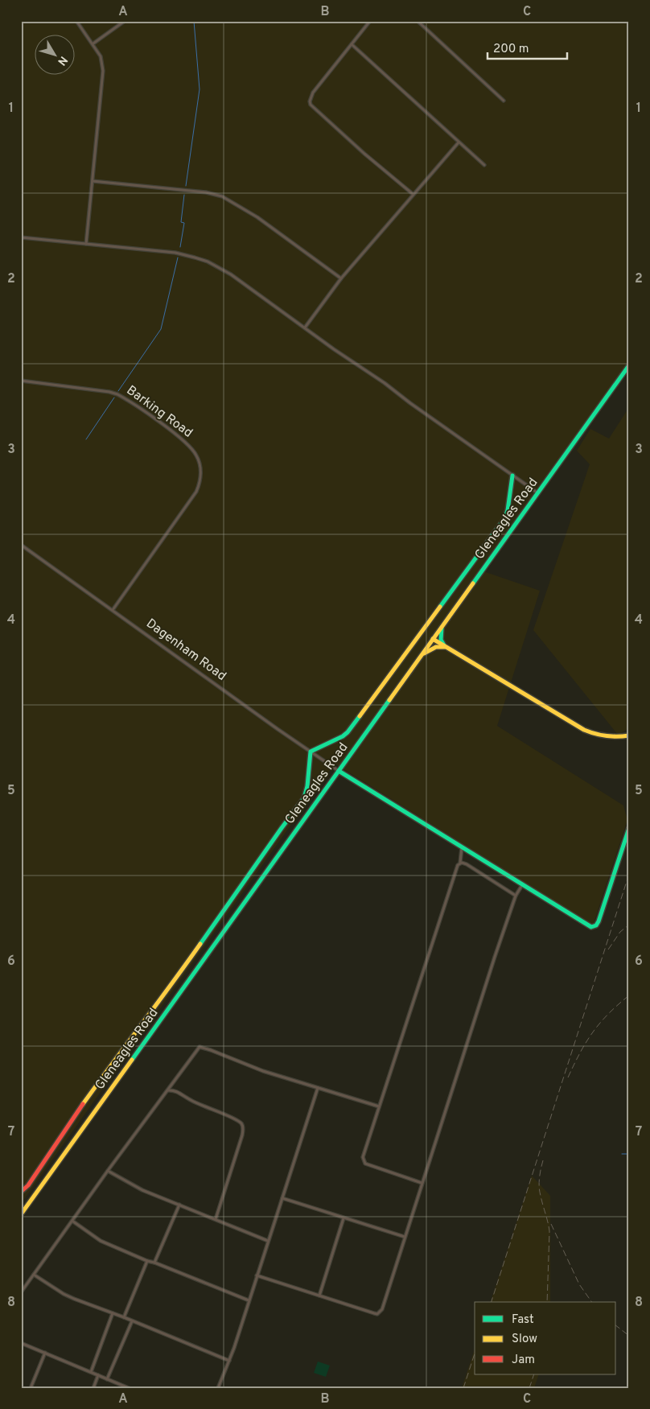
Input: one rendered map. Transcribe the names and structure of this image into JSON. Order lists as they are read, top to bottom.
{
  "streets": {
    "street": ["Barking Road", "Gleneagles Road", "Dagenham Road"]
  },
  "crossings": [
    ["Barking Road", "Dagenham Road"],
    ["Gleneagles Road", "Dagenham Road"]
  ],
  "legend": ["Fast", "Slow", "Jam"],
  "scale_bar": "200 m",
  "north": "bottom right",
  "grid": {
    "columns": ["A", "B", "C"],
    "rows": [
      "1",
      "2",
      "3",
      "4",
      "5",
      "6",
      "7",
      "8"
    ]
  }
}
